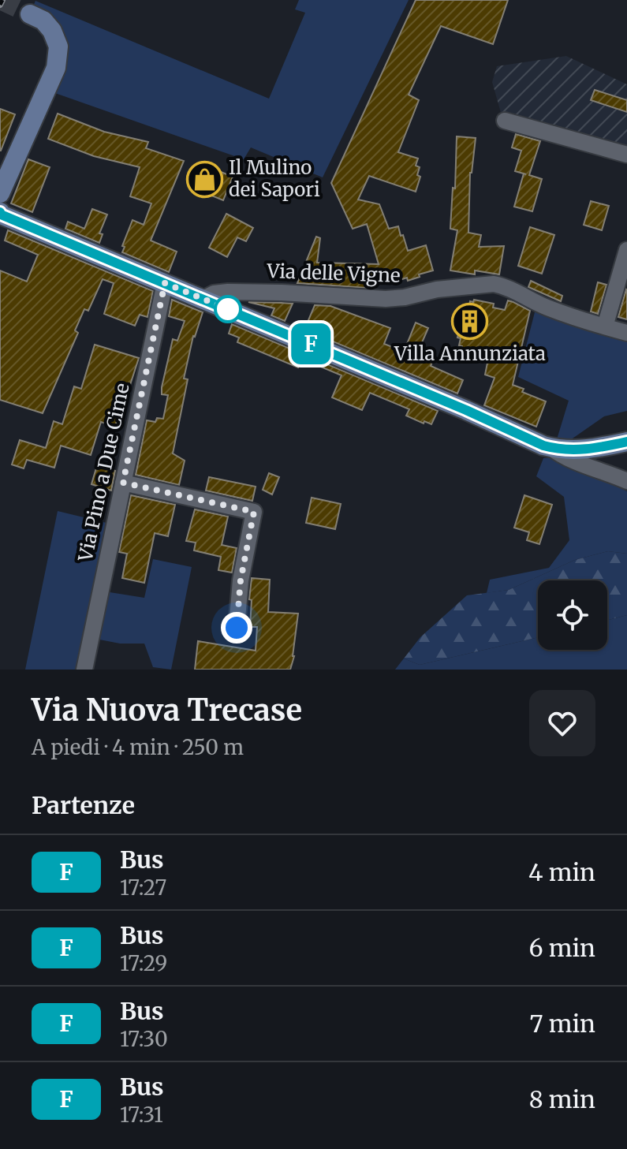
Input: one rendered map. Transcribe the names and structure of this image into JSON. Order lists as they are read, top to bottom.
{
  "streets": {
    "street": ["Via delle Vigne", "Via Pino a Due Cime"]
  },
  "places": {
    "shop": ["Il Mulino dei Sapori"],
    "building": ["Villa Annunziata"]
  },
  "lines": ["bus line F"],
  "page": {
    "on_map": "F",
    "heading": [
      ["Via Nuova Trecase", "A piedi · 4 min · 250 m"],
      "Partenze"
    ],
    "list": [
      {
        "mark": "F",
        "name": "Bus",
        "note": "17:27",
        "value": "4 min"
      },
      {
        "mark": "F",
        "name": "Bus",
        "note": "17:29",
        "value": "6 min"
      },
      {
        "mark": "F",
        "name": "Bus",
        "note": "17:30",
        "value": "7 min"
      },
      {
        "mark": "F",
        "name": "Bus",
        "note": "17:31",
        "value": "8 min"
      }
    ]
  }
}
